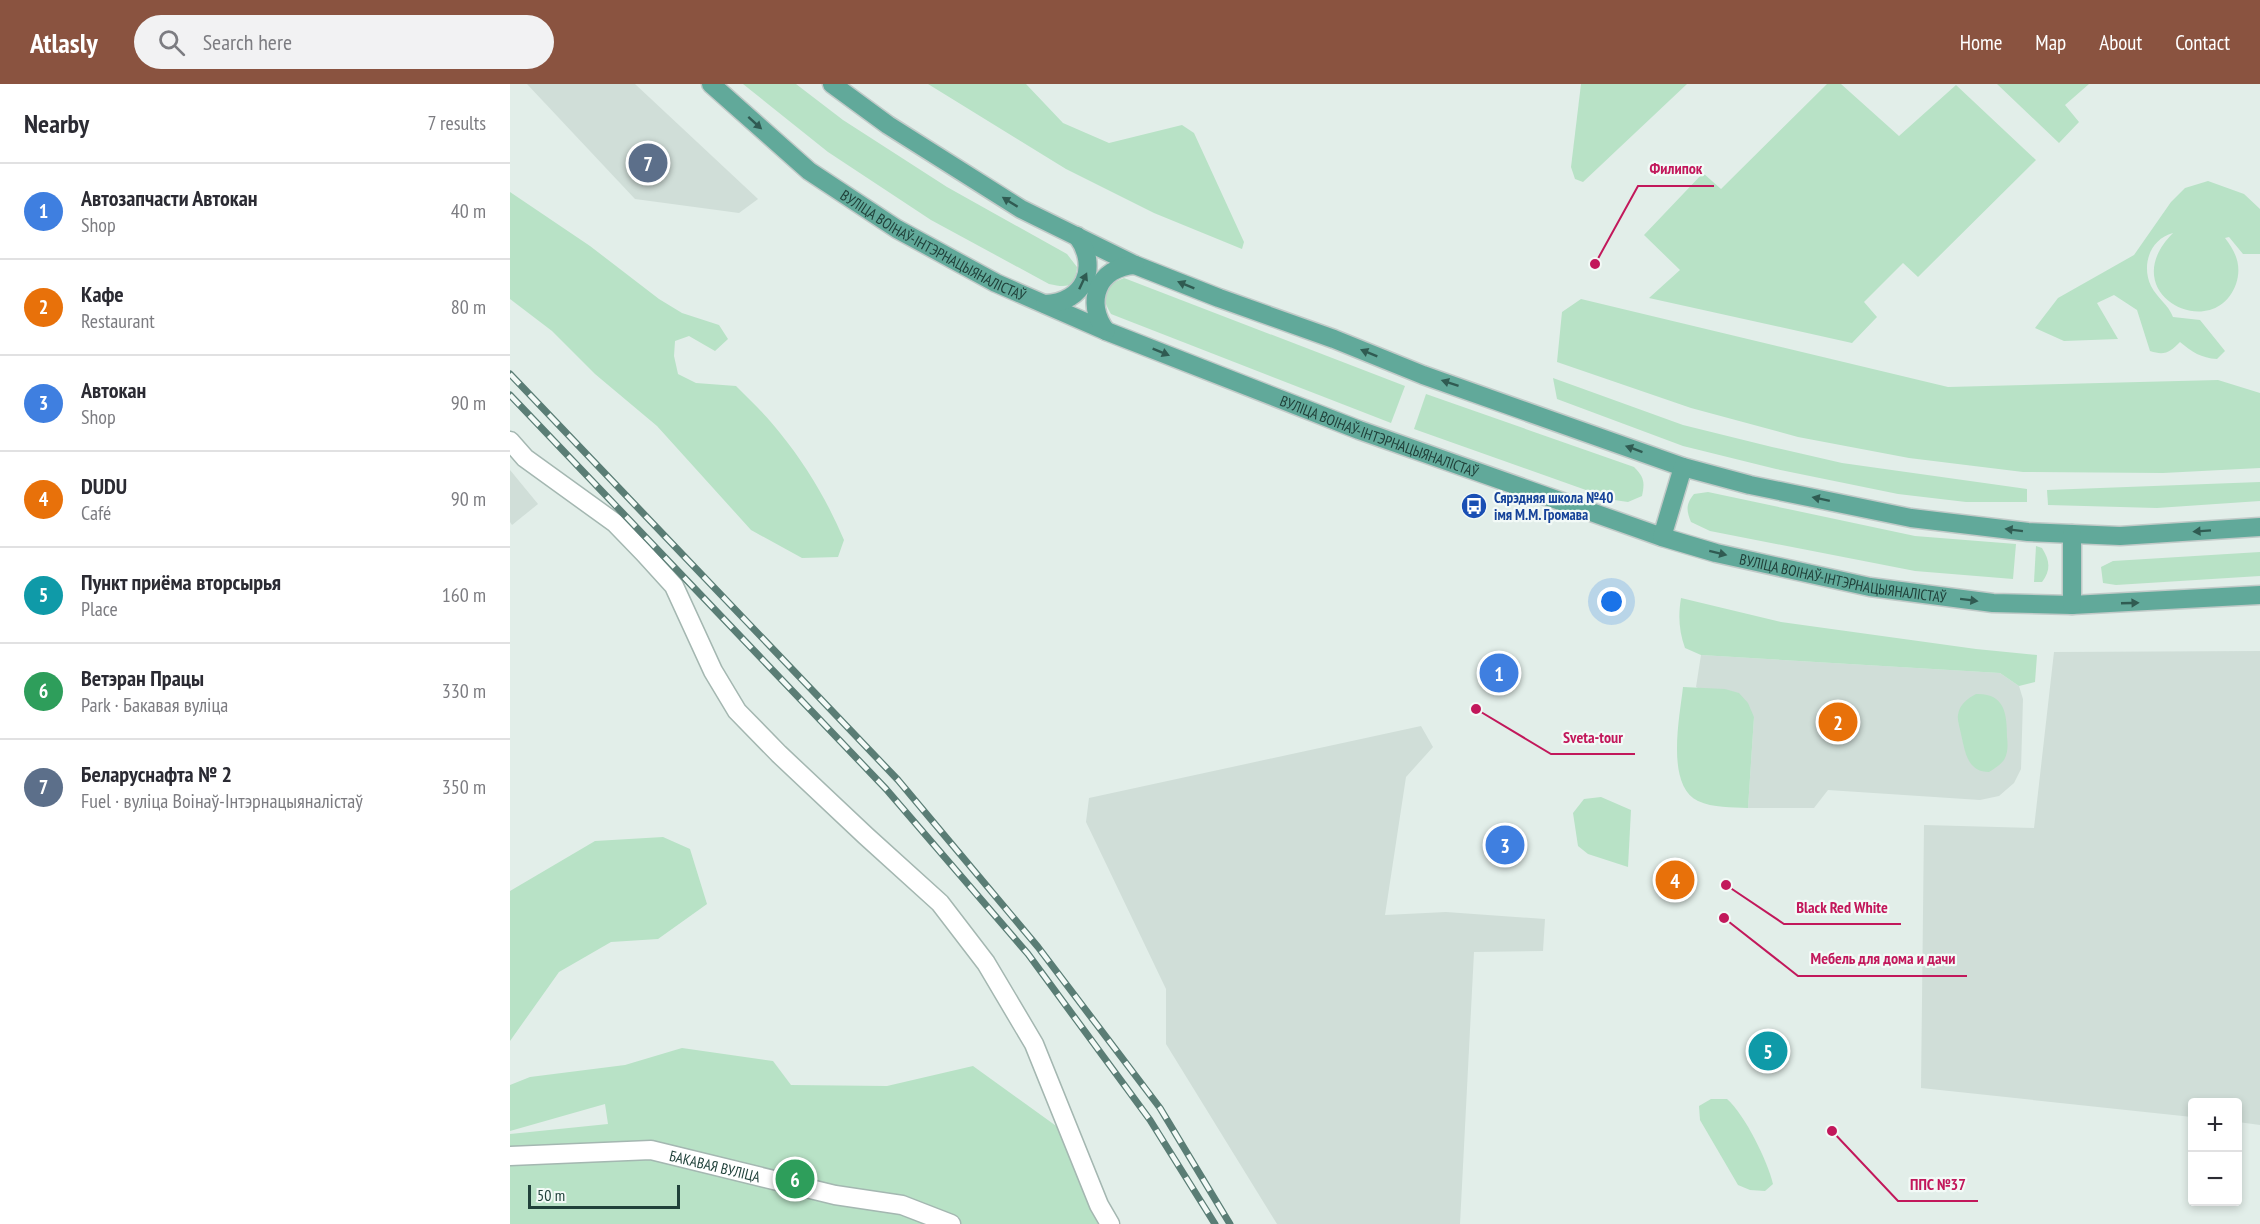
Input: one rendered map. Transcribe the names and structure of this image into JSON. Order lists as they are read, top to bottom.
{
  "streets": {
    "main road": ["ВУЛІЦА ВОІНАЎ-ІНТЭРНАЦЫЯНАЛІСТАЎ"],
    "street": ["БАКАВАЯ ВУЛІЦА"]
  },
  "places": {
    "other": [
      "Филипок",
      "Sveta-tour",
      "Black Red White",
      "Мебель для дома и дачи",
      "ППС №37"
    ],
    "bus stop": ["Сярэдняя школа №40 імя М.М. Громава"]
  },
  "scale_bar": "50 m",
  "page": {
    "header": "Atlasly",
    "search": "Search here",
    "nav": [
      "Home",
      "Map",
      "About",
      "Contact"
    ],
    "heading": ["Nearby", "7 results"],
    "pins": [
      "7",
      "1",
      "2",
      "3",
      "4",
      "5",
      "6"
    ],
    "list": [
      {
        "mark": "1",
        "name": "Автозапчасти Автокан",
        "note": "Shop",
        "value": "40 m"
      },
      {
        "mark": "2",
        "name": "Кафе",
        "note": "Restaurant",
        "value": "80 m"
      },
      {
        "mark": "3",
        "name": "Автокан",
        "note": "Shop",
        "value": "90 m"
      },
      {
        "mark": "4",
        "name": "DUDU",
        "note": "Café",
        "value": "90 m"
      },
      {
        "mark": "5",
        "name": "Пункт приёма вторсырья",
        "note": "Place",
        "value": "160 m"
      },
      {
        "mark": "6",
        "name": "Ветэран Працы",
        "note": "Park · Бакавая вуліца",
        "value": "330 m"
      },
      {
        "mark": "7",
        "name": "Беларуснафта № 2",
        "note": "Fuel · вуліца Воінаў-Інтэрнацыяналістаў",
        "value": "350 m"
      }
    ],
    "map_buttons": ["+", "−"],
    "scale": "50 m"
  }
}
